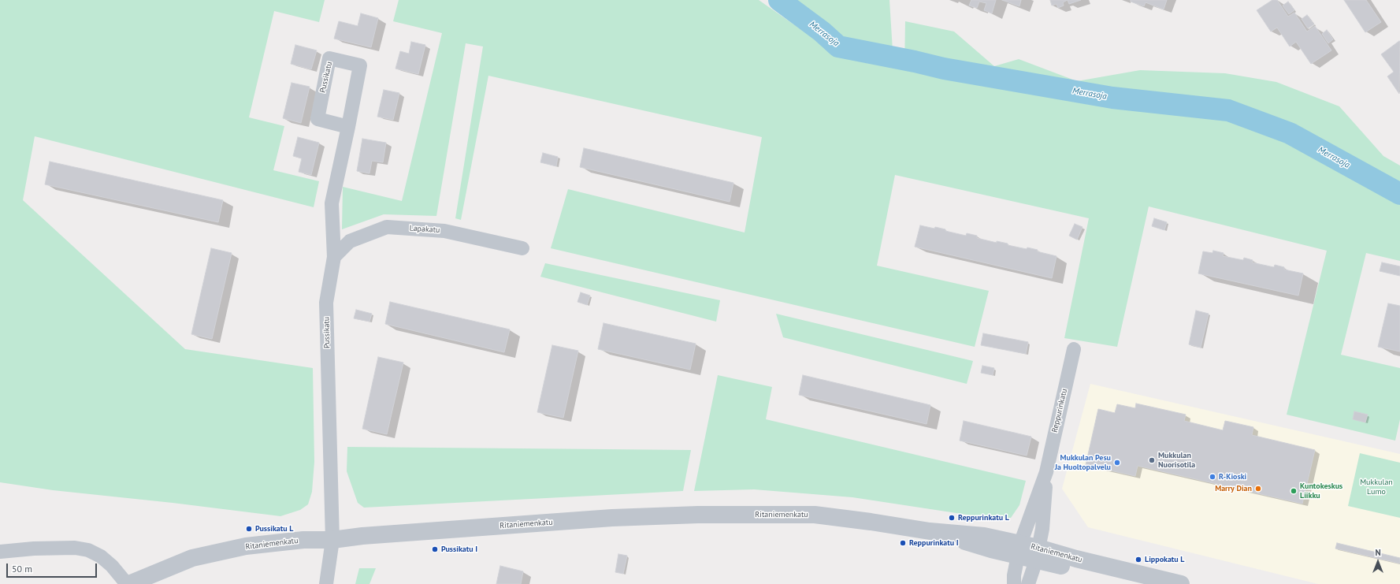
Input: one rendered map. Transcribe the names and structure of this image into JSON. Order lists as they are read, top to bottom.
{
  "streets": {
    "street": [
      "Pussikatu",
      "Lapakatu",
      "Reppurinkatu",
      "Ritaniemenkatu"
    ]
  },
  "crossings": [
    ["Pussikatu", "Lapakatu"],
    ["Pussikatu", "Ritaniemenkatu"],
    ["Reppurinkatu", "Ritaniemenkatu"]
  ],
  "water": ["Merrasoja"],
  "parks": ["Mukkulan Lumo"],
  "places": [
    "Mukkulan Nuorisotila",
    "Mukkulan Pesu Ja Huoltopalvelu",
    "R-Kioski",
    "Marry Dian",
    "Kuntokeskus Liikku",
    "Reppurinkatu L",
    "Pussikatu L",
    "Reppurinkatu I",
    "Pussikatu I",
    "Lippokatu L"
  ],
  "scale_bar": "50 m",
  "north": "top"
}
